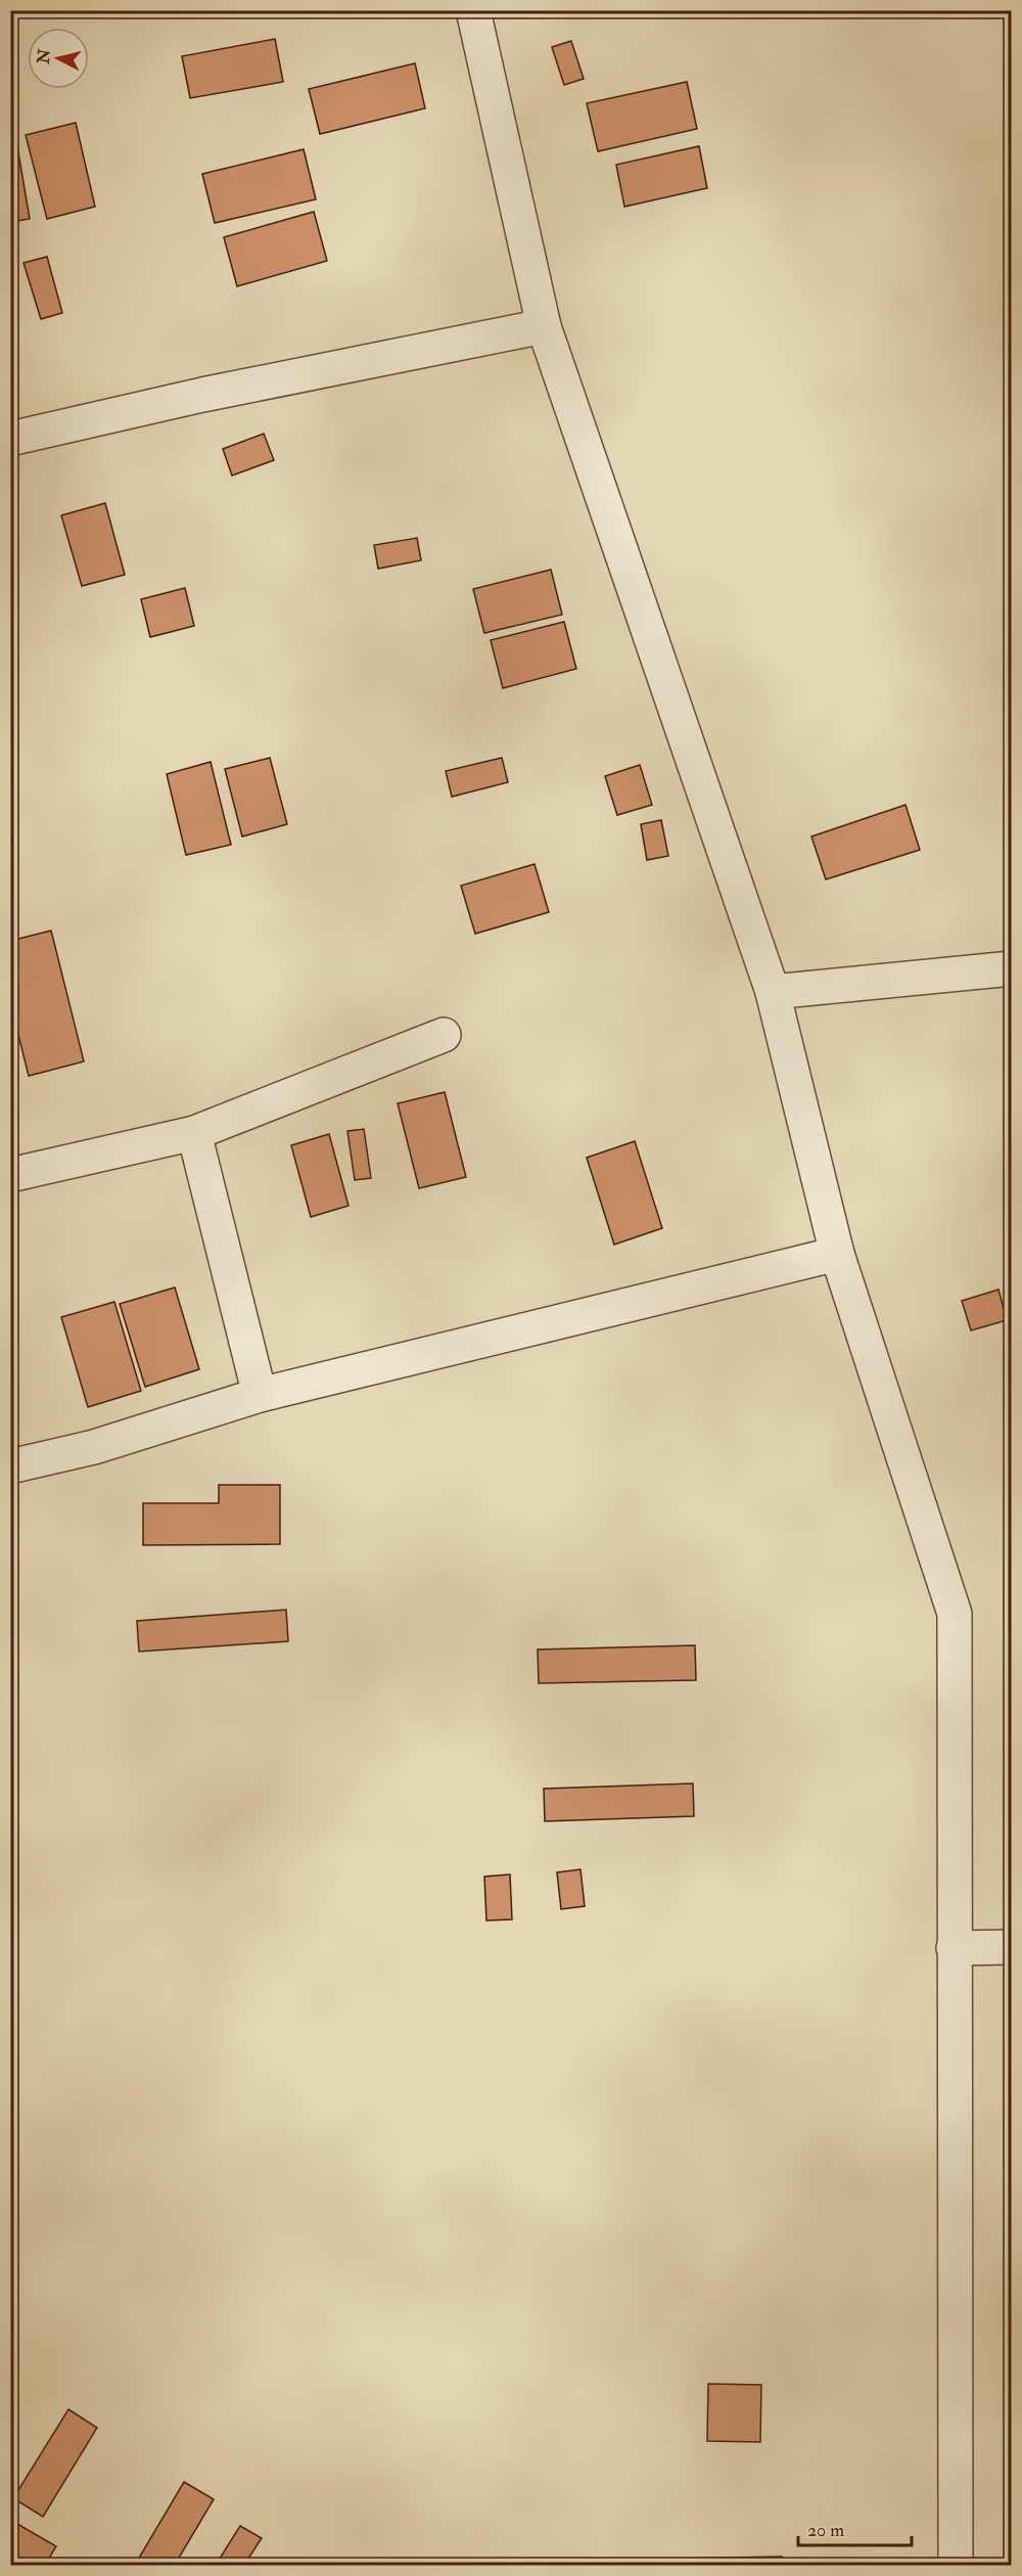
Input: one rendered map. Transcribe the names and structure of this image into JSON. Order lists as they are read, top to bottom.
{
  "scale_bar": "20 m",
  "north": "left"
}
